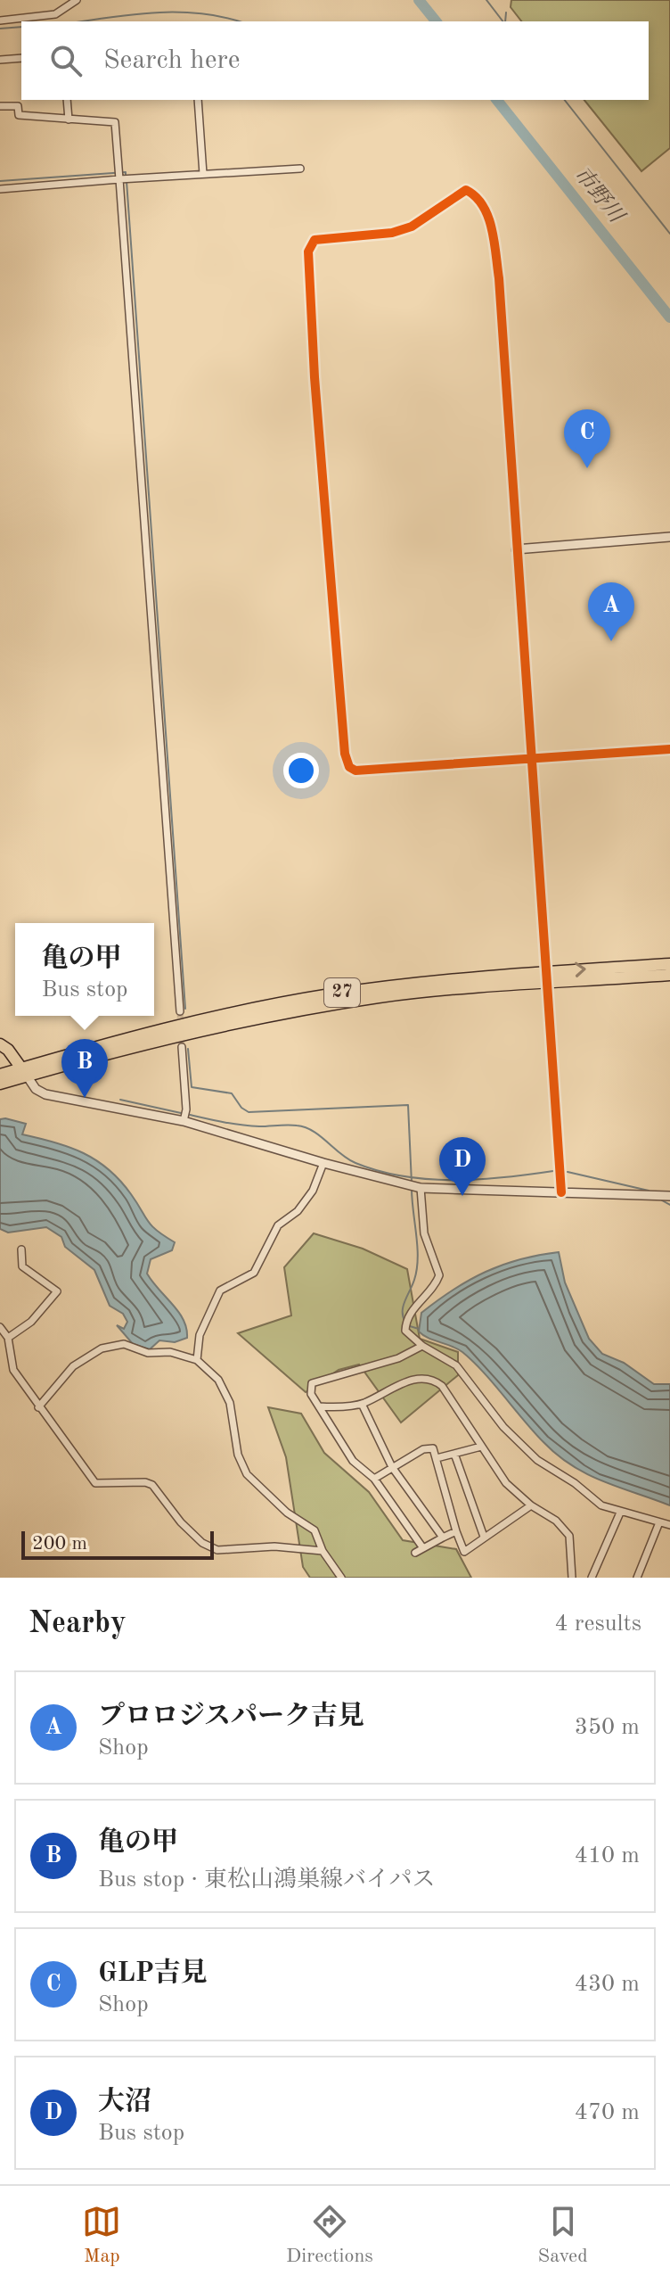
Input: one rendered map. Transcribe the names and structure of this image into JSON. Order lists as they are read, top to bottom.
{
  "streets": {
    "main road": ["27"]
  },
  "water": ["市野川"],
  "scale_bar": "200 m",
  "page": {
    "search": "Search here",
    "pins": [
      "C",
      "A",
      "B",
      "D"
    ],
    "popup": ["亀の甲", "Bus stop"],
    "scale": "200 m",
    "heading": ["Nearby", "4 results"],
    "list": [
      {
        "mark": "A",
        "name": "プロロジスパーク吉見",
        "note": "Shop",
        "value": "350 m"
      },
      {
        "mark": "B",
        "name": "亀の甲",
        "note": "Bus stop · 東松山鴻巣線バイパス",
        "value": "410 m"
      },
      {
        "mark": "C",
        "name": "GLP吉見",
        "note": "Shop",
        "value": "430 m"
      },
      {
        "mark": "D",
        "name": "大沼",
        "note": "Bus stop",
        "value": "470 m"
      }
    ],
    "nav": ["Map", "Directions", "Saved"]
  }
}
